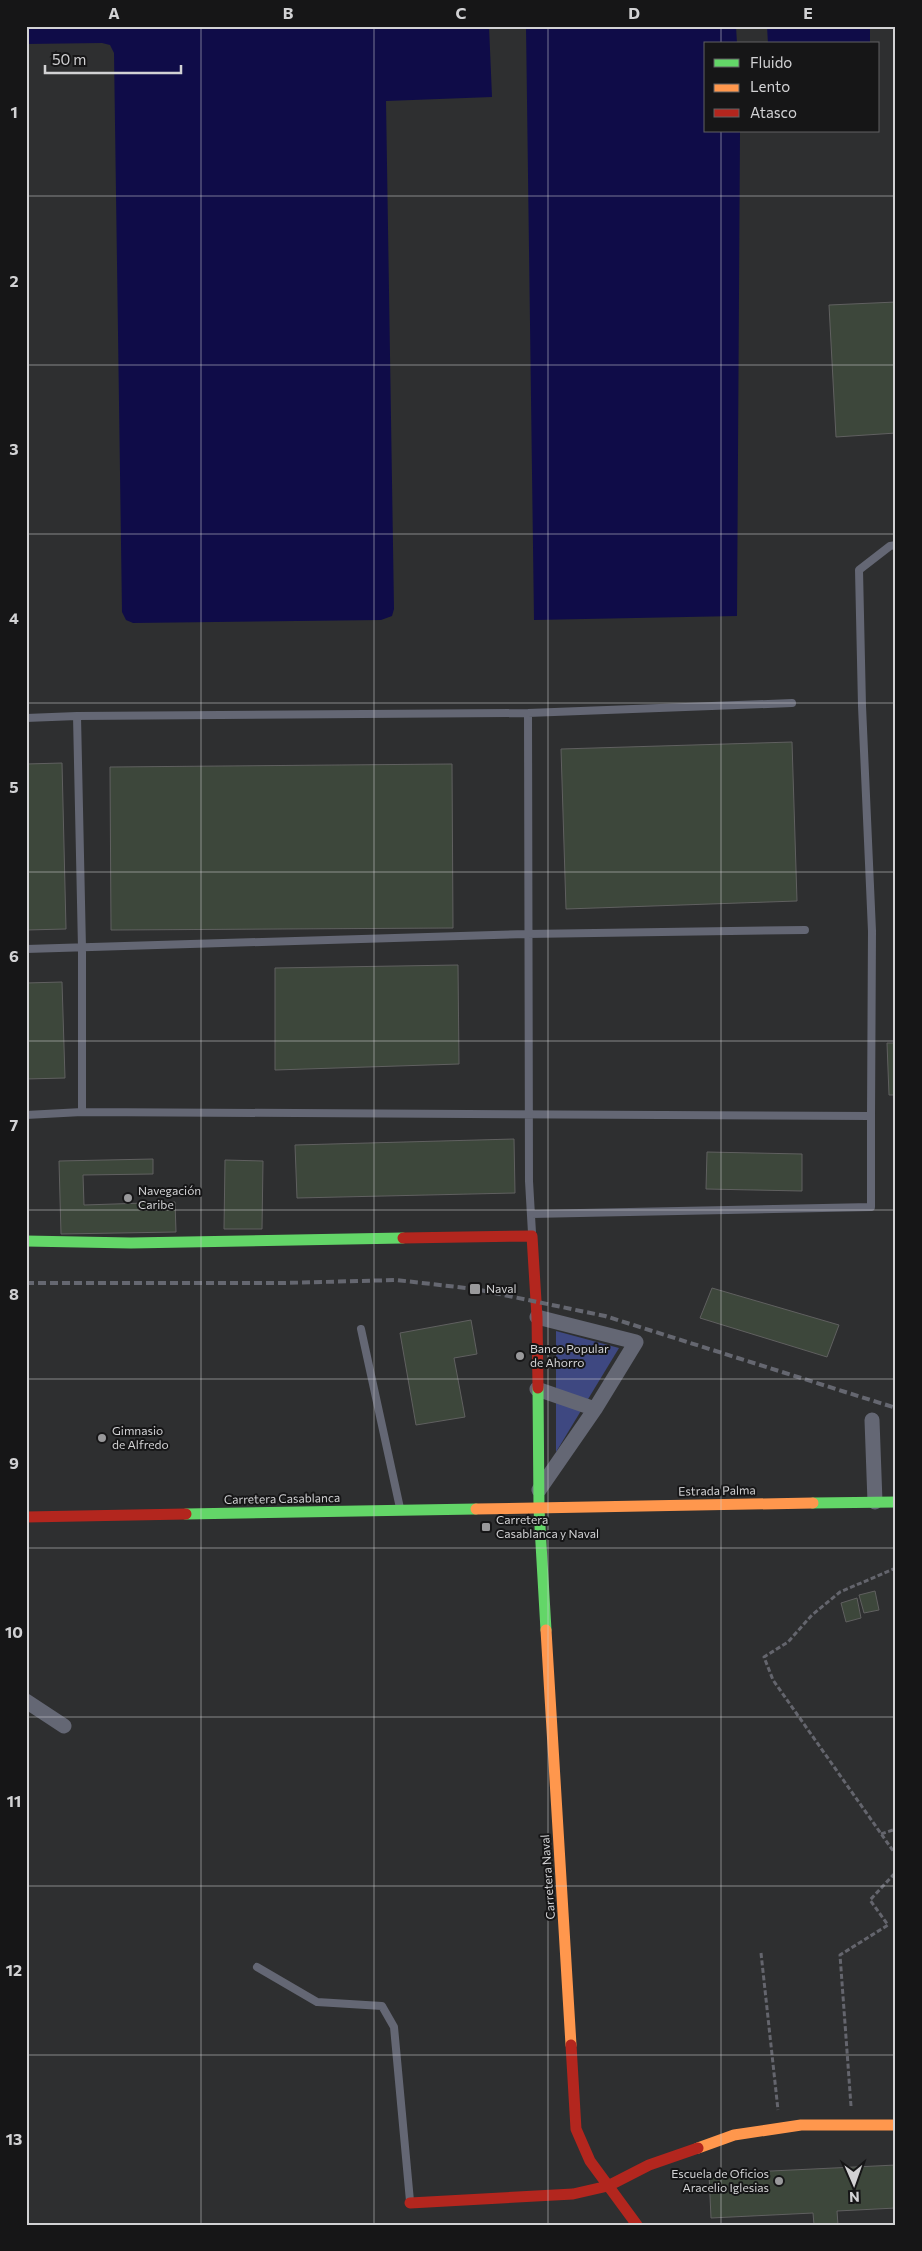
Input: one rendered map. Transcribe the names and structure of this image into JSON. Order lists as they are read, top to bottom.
{
  "streets": {
    "main road": ["Estrada Palma", "Carretera Casablanca", "Carretera Naval"]
  },
  "crossings": [
    ["Estrada Palma", "Carretera Casablanca"],
    ["Estrada Palma", "Carretera Naval"],
    ["Carretera Casablanca", "Carretera Naval"]
  ],
  "places": {
    "other": [
      "Navegación Caribe",
      "Banco Popular de Ahorro",
      "Gimnasio de Alfredo",
      "Escuela de Oficios Aracelio Iglesias"
    ],
    "transit": ["Naval", "Carretera Casablanca y Naval"]
  },
  "legend": ["Fluido", "Lento", "Atasco"],
  "scale_bar": "50 m",
  "north": "bottom",
  "grid": {
    "columns": [
      "A",
      "B",
      "C",
      "D",
      "E"
    ],
    "rows": [
      "1",
      "2",
      "3",
      "4",
      "5",
      "6",
      "7",
      "8",
      "9",
      "10",
      "11",
      "12",
      "13"
    ]
  }
}
